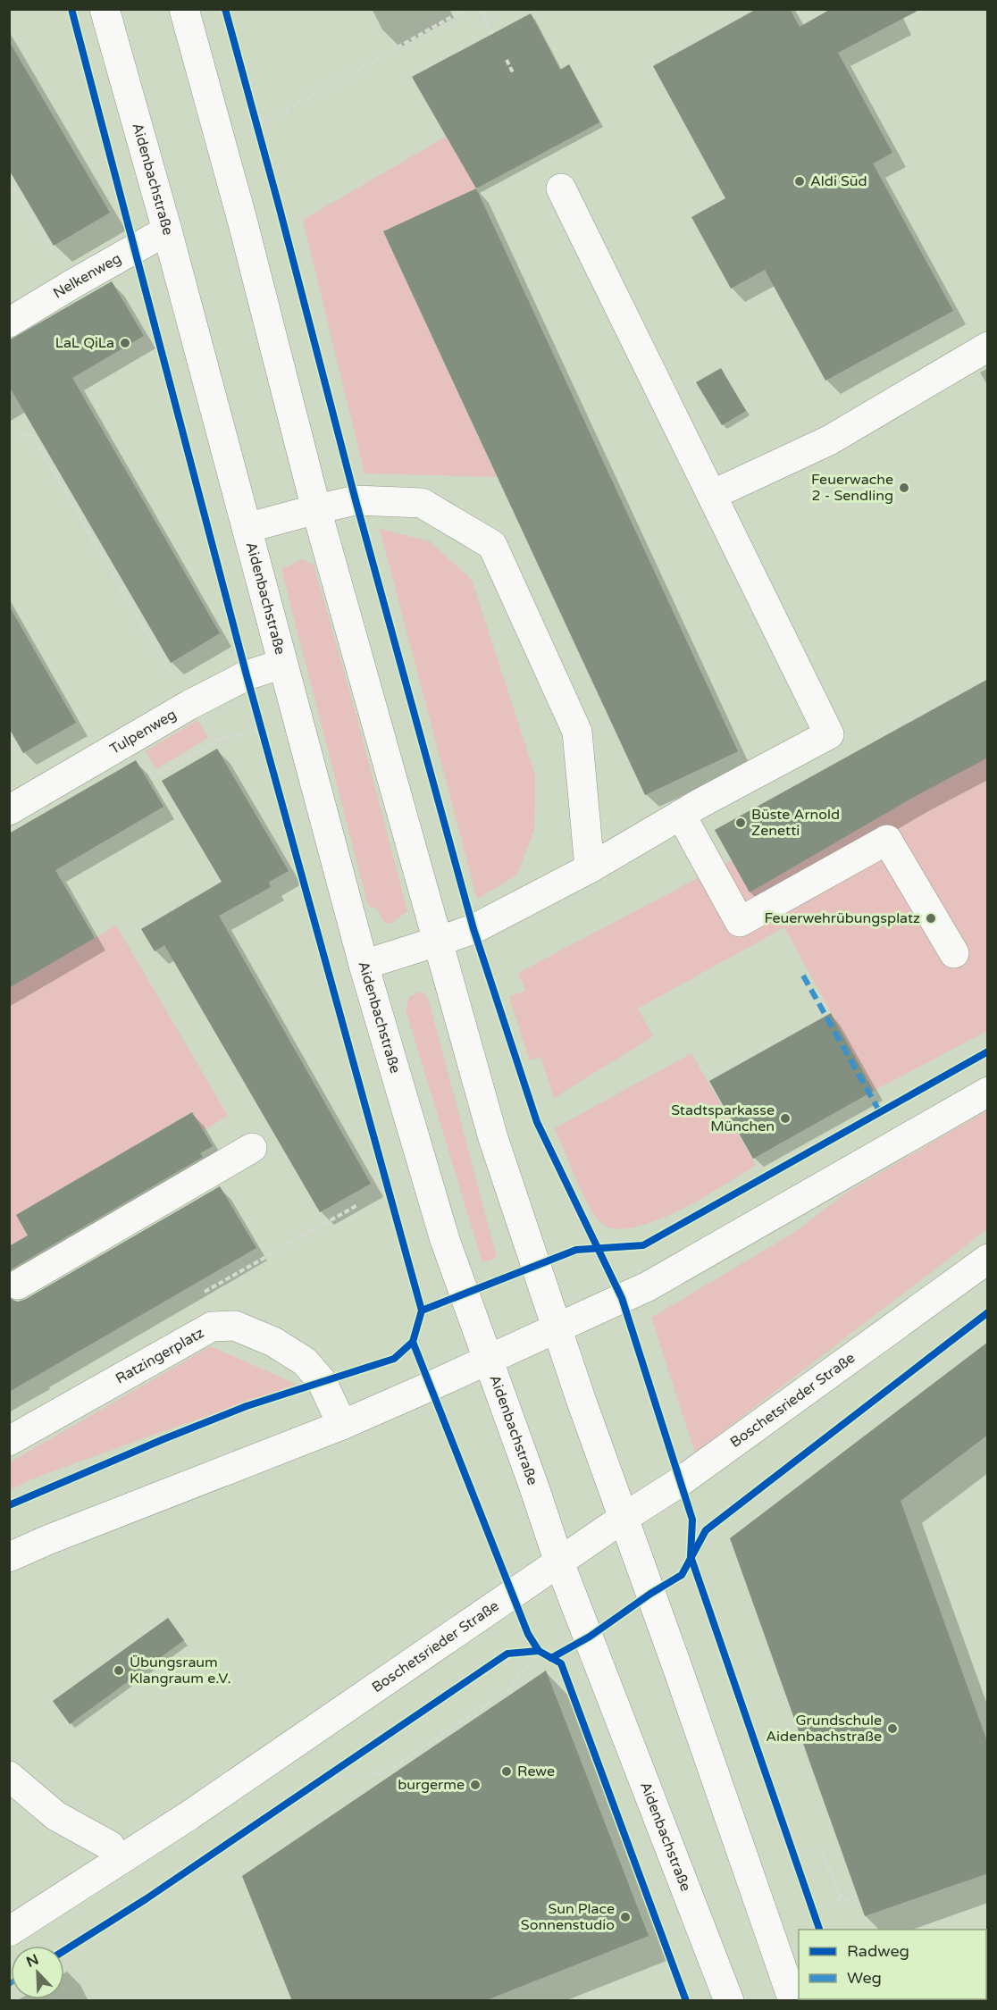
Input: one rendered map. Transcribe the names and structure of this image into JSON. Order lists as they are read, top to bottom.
{
  "streets": {
    "main road": [
      "Aidenbachstraße",
      "Nelkenweg",
      "Tulpenweg",
      "Ratzingerplatz",
      "Boschetsrieder Straße"
    ]
  },
  "crossings": [
    ["Aidenbachstraße", "Nelkenweg"],
    ["Aidenbachstraße", "Tulpenweg"],
    ["Aidenbachstraße", "Boschetsrieder Straße"]
  ],
  "places": [
    "Aldi Süd",
    "LaL QiLa",
    "Feuerwache 2 - Sendling",
    "Büste Arnold Zenetti",
    "Feuerwehrübungsplatz",
    "Stadtsparkasse München",
    "Übungsraum Klangraum e.V.",
    "Grundschule Aidenbachstraße",
    "Rewe",
    "burgerme",
    "Sun Place Sonnenstudio"
  ],
  "legend": ["Radweg", "Weg"],
  "north": "top left"
}
